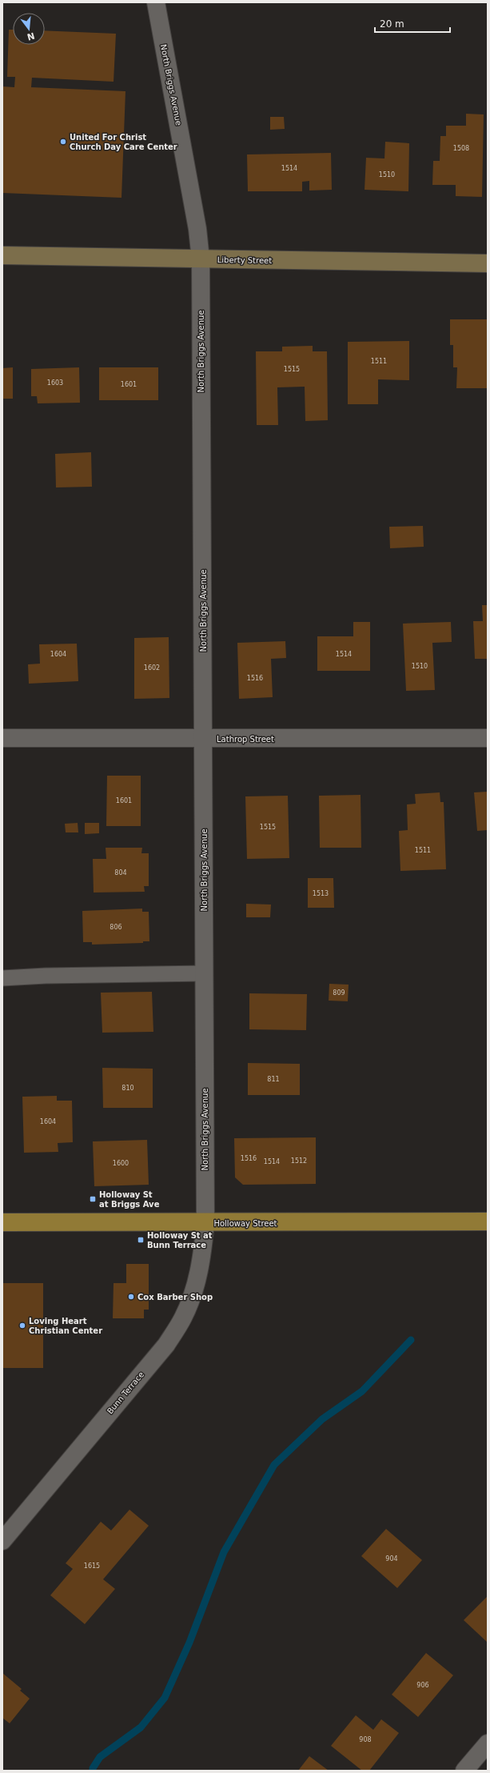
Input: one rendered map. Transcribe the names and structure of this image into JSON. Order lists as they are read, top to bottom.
{
  "streets": {
    "main road": ["Holloway Street"],
    "street": [
      "North Briggs Avenue",
      "Liberty Street",
      "Lathrop Street",
      "Bunn Terrace"
    ]
  },
  "crossings": [
    ["North Briggs Avenue", "Liberty Street"],
    ["North Briggs Avenue", "Lathrop Street"],
    ["North Briggs Avenue", "Holloway Street"],
    ["North Briggs Avenue", "Bunn Terrace"],
    ["Holloway Street", "Bunn Terrace"]
  ],
  "places": {
    "other": ["United For Christ Church Day Care Center", "Cox Barber Shop", "Loving Heart Christian Center"],
    "transit": ["Holloway St at Briggs Ave", "Holloway St at Bunn Terrace"]
  },
  "house_numbers": [
    "1508",
    "1514",
    "1510",
    "1511",
    "1515",
    "1603",
    "1601",
    "1604",
    "1514",
    "1510",
    "1602",
    "1516",
    "1601",
    "1515",
    "1511",
    "804",
    "1513",
    "806",
    "809",
    "811",
    "810",
    "1604",
    "1516",
    "1512",
    "1514",
    "1600",
    "904",
    "1615",
    "906",
    "908"
  ],
  "scale_bar": "20 m",
  "north": "bottom"
}
